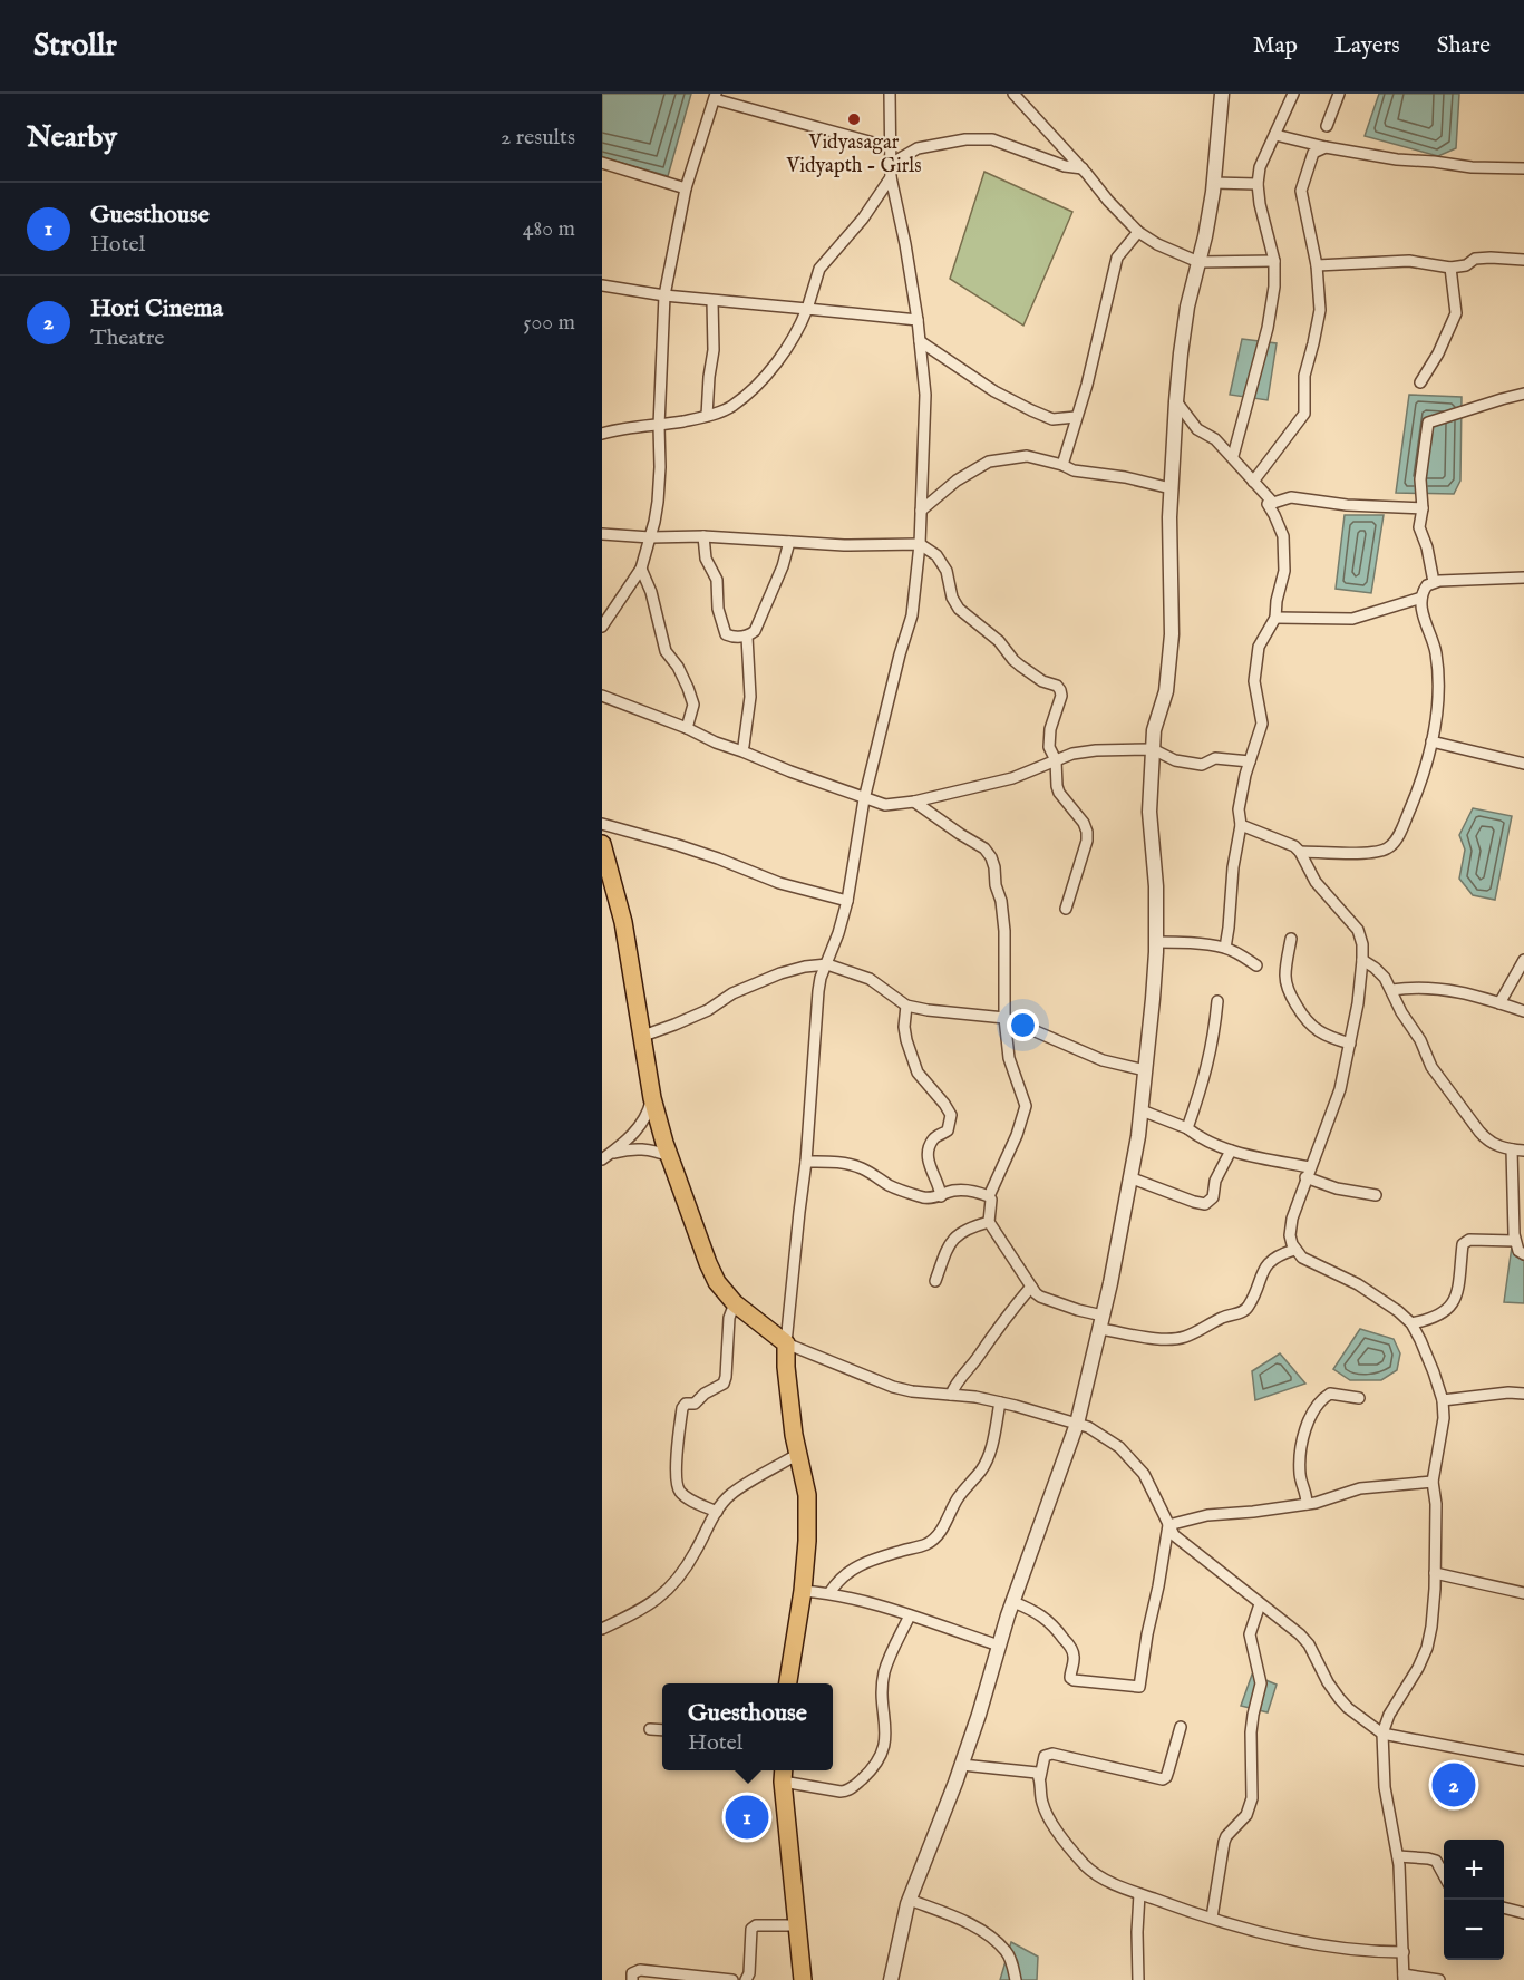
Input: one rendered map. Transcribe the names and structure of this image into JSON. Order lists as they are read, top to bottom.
{
  "places": ["Vidyasagar Vidyapth - Girls"],
  "page": {
    "header": "Strollr",
    "nav": ["Map", "Layers", "Share"],
    "heading": ["Nearby", "2 results"],
    "list": [
      {
        "mark": "1",
        "name": "Guesthouse",
        "note": "Hotel",
        "value": "480 m"
      },
      {
        "mark": "2",
        "name": "Hori Cinema",
        "note": "Theatre",
        "value": "500 m"
      }
    ],
    "popup": ["Guesthouse", "Hotel"],
    "pins": ["2", "1"],
    "map_buttons": ["+", "−"]
  }
}
